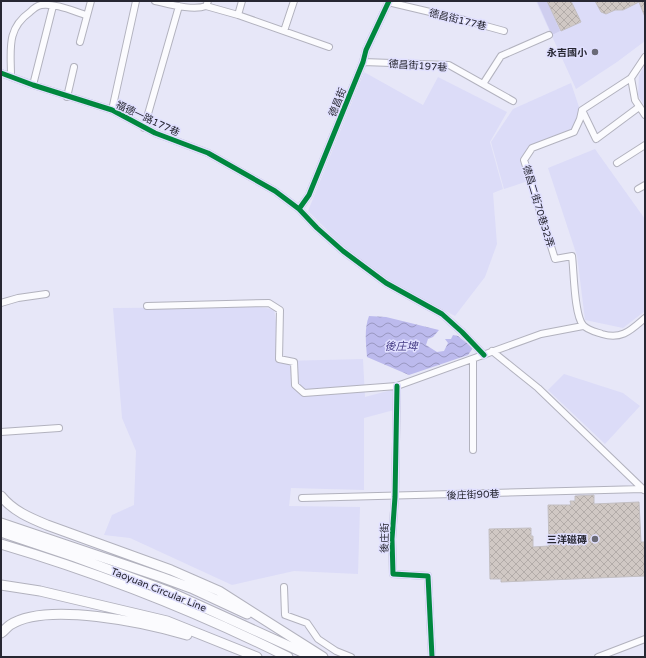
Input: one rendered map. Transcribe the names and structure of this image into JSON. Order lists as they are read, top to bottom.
{
  "streets": {
    "highway": ["Taoyuan Circular Line"],
    "street": [
      "德昌街177巷",
      "德昌街197巷",
      "德昌街",
      "福德一路177巷",
      "德昌二街70巷32弄",
      "後庄街90巷",
      "後庄街"
    ]
  },
  "crossings": [
    ["德昌街177巷", "德昌街"],
    ["德昌街197巷", "德昌街"],
    ["德昌街", "福德一路177巷"],
    ["後庄街90巷", "後庄街"]
  ],
  "water": ["後庄埤"],
  "places": ["永吉國小", "三洋磁磚"]
}
